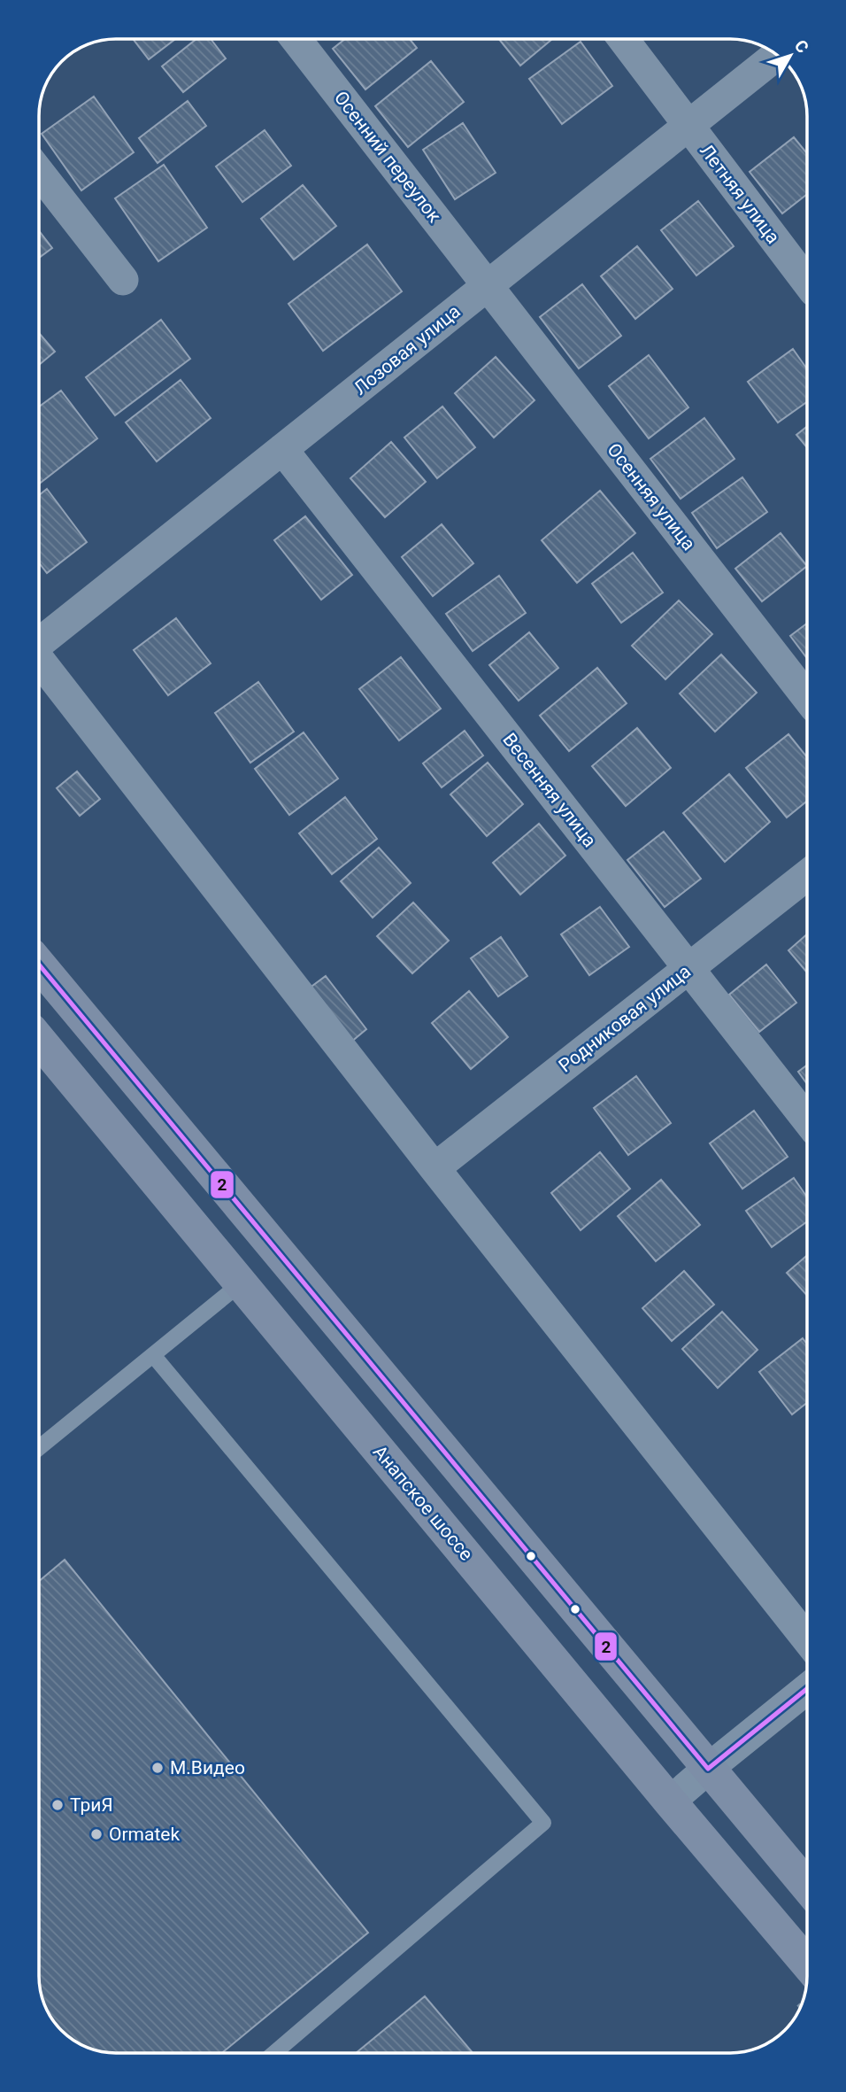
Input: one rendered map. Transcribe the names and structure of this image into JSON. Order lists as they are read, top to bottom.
{
  "streets": {
    "main road": ["Анапское шоссе"],
    "street": [
      "Осенний переулок",
      "Летняя улица",
      "Лозовая улица",
      "Осенняя улица",
      "Весенняя улица",
      "Родниковая улица"
    ]
  },
  "crossings": [
    ["Осенний переулок", "Лозовая улица"],
    ["Осенний переулок", "Осенняя улица"],
    ["Летняя улица", "Лозовая улица"],
    ["Лозовая улица", "Осенняя улица"],
    ["Лозовая улица", "Весенняя улица"],
    ["Весенняя улица", "Родниковая улица"]
  ],
  "places": ["М.Видео", "ТриЯ", "Ormatek"],
  "lines": ["transit line 2"],
  "north": "top right"
}
